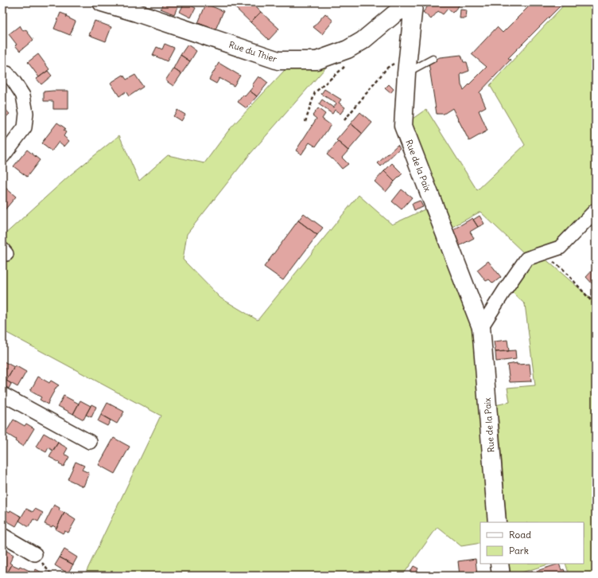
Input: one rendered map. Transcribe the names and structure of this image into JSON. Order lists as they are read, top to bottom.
{
  "streets": {
    "street": ["Rue du Thier", "Rue de la Paix"]
  },
  "crossings": [
    ["Rue du Thier", "Rue de la Paix"]
  ],
  "legend": ["Road", "Park"]
}
